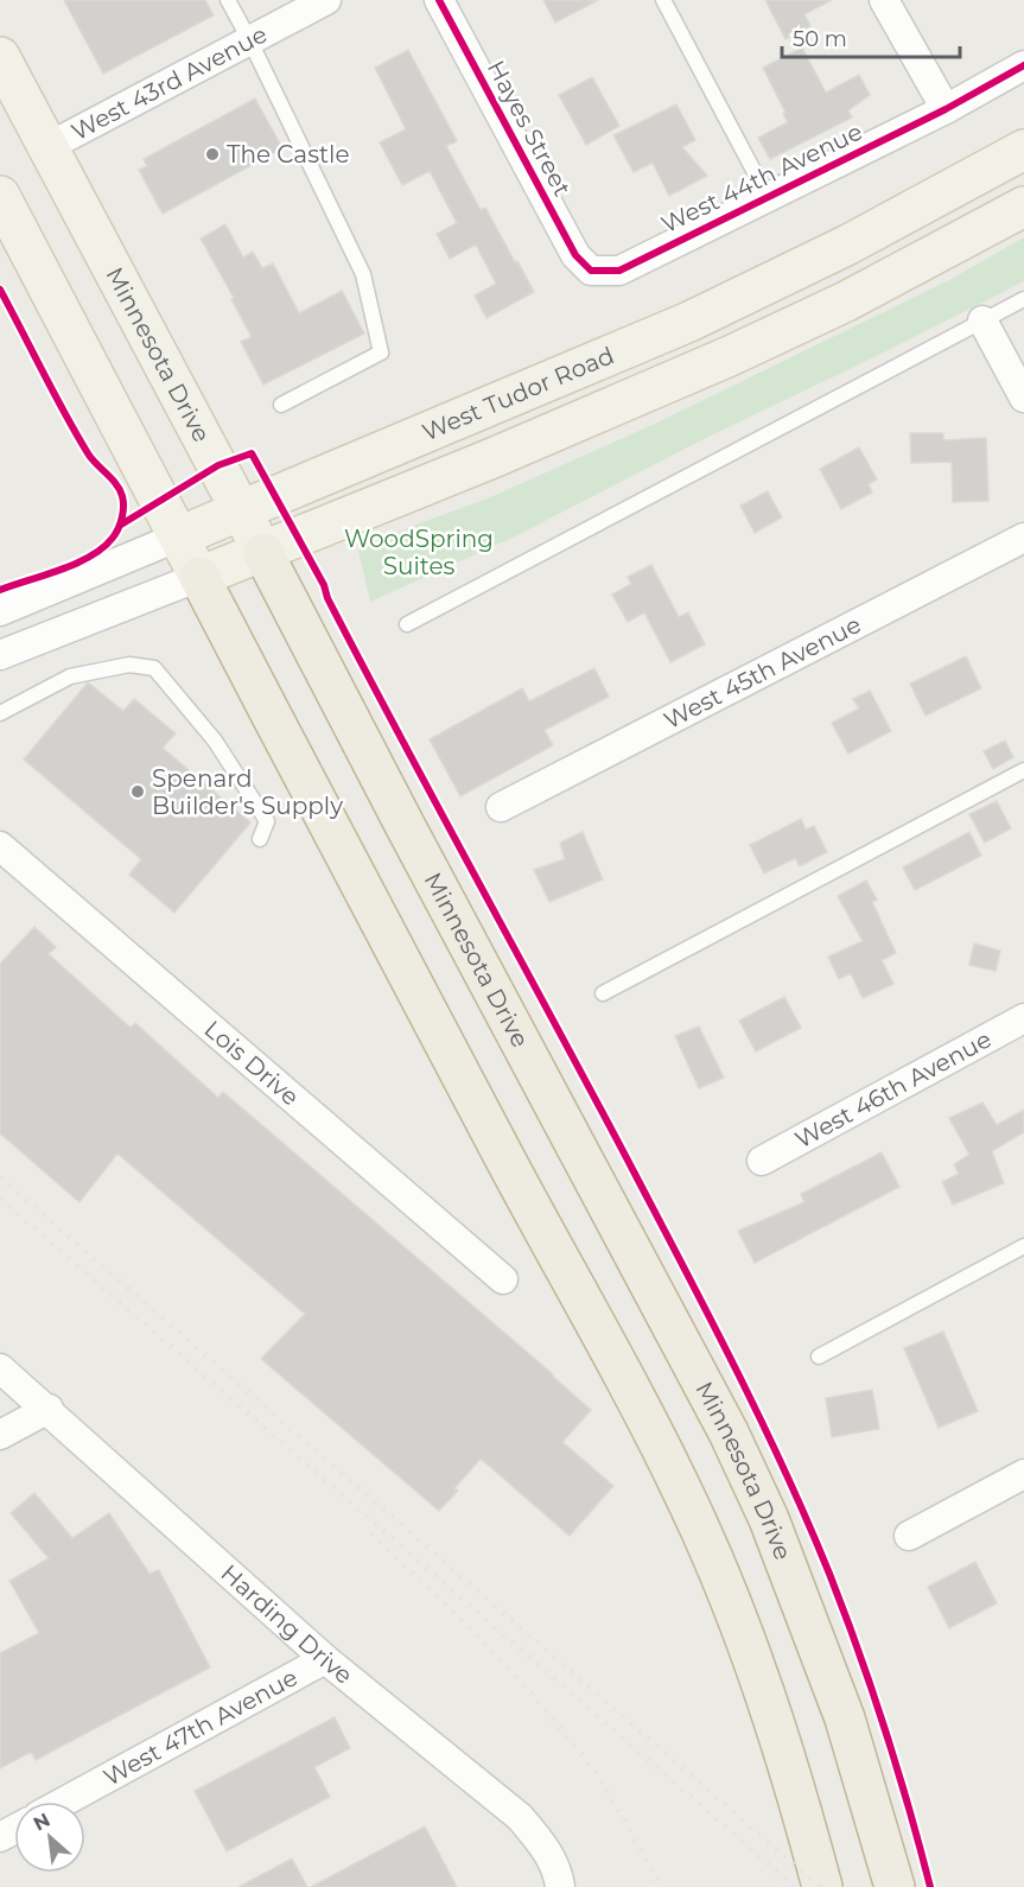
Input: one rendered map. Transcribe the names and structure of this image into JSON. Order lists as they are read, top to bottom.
{
  "streets": {
    "highway": ["Minnesota Drive"],
    "main road": ["West Tudor Road"],
    "street": [
      "West 43rd Avenue",
      "Hayes Street",
      "West 44th Avenue",
      "West 45th Avenue",
      "Lois Drive",
      "West 46th Avenue",
      "Harding Drive",
      "West 47th Avenue"
    ]
  },
  "crossings": [
    ["West 43rd Avenue", "Minnesota Drive"],
    ["Hayes Street", "West 44th Avenue"],
    ["Minnesota Drive", "West Tudor Road"],
    ["Harding Drive", "West 47th Avenue"]
  ],
  "parks": ["WoodSpring Suites"],
  "places": ["The Castle", "Spenard Builder's Supply"],
  "scale_bar": "50 m",
  "north": "top left"
}
